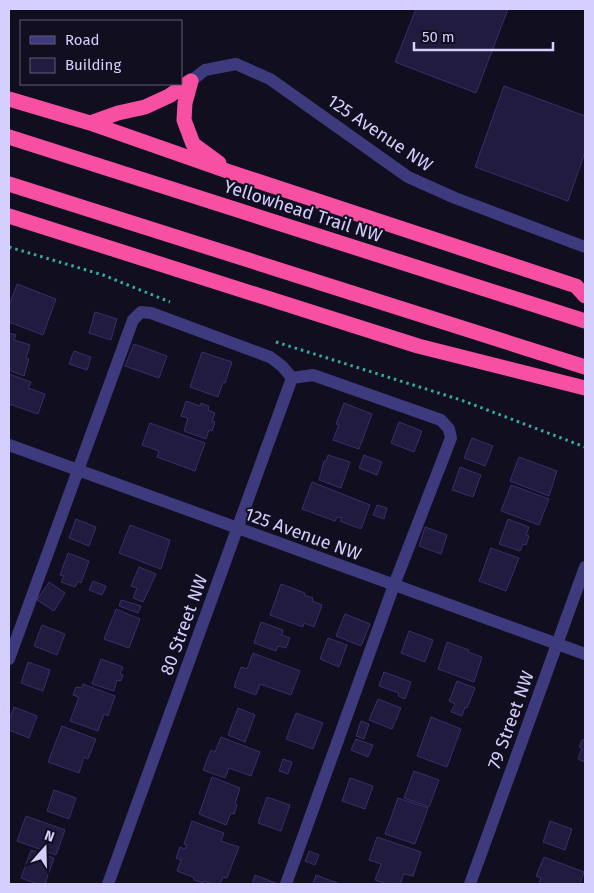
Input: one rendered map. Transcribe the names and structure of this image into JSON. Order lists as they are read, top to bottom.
{
  "streets": {
    "highway": ["Yellowhead Trail NW"],
    "street": ["125 Avenue NW", "80 Street NW", "79 Street NW"]
  },
  "crossings": [
    ["125 Avenue NW", "80 Street NW"],
    ["125 Avenue NW", "79 Street NW"]
  ],
  "legend": ["Road", "Building"],
  "scale_bar": "50 m",
  "north": "top"
}
